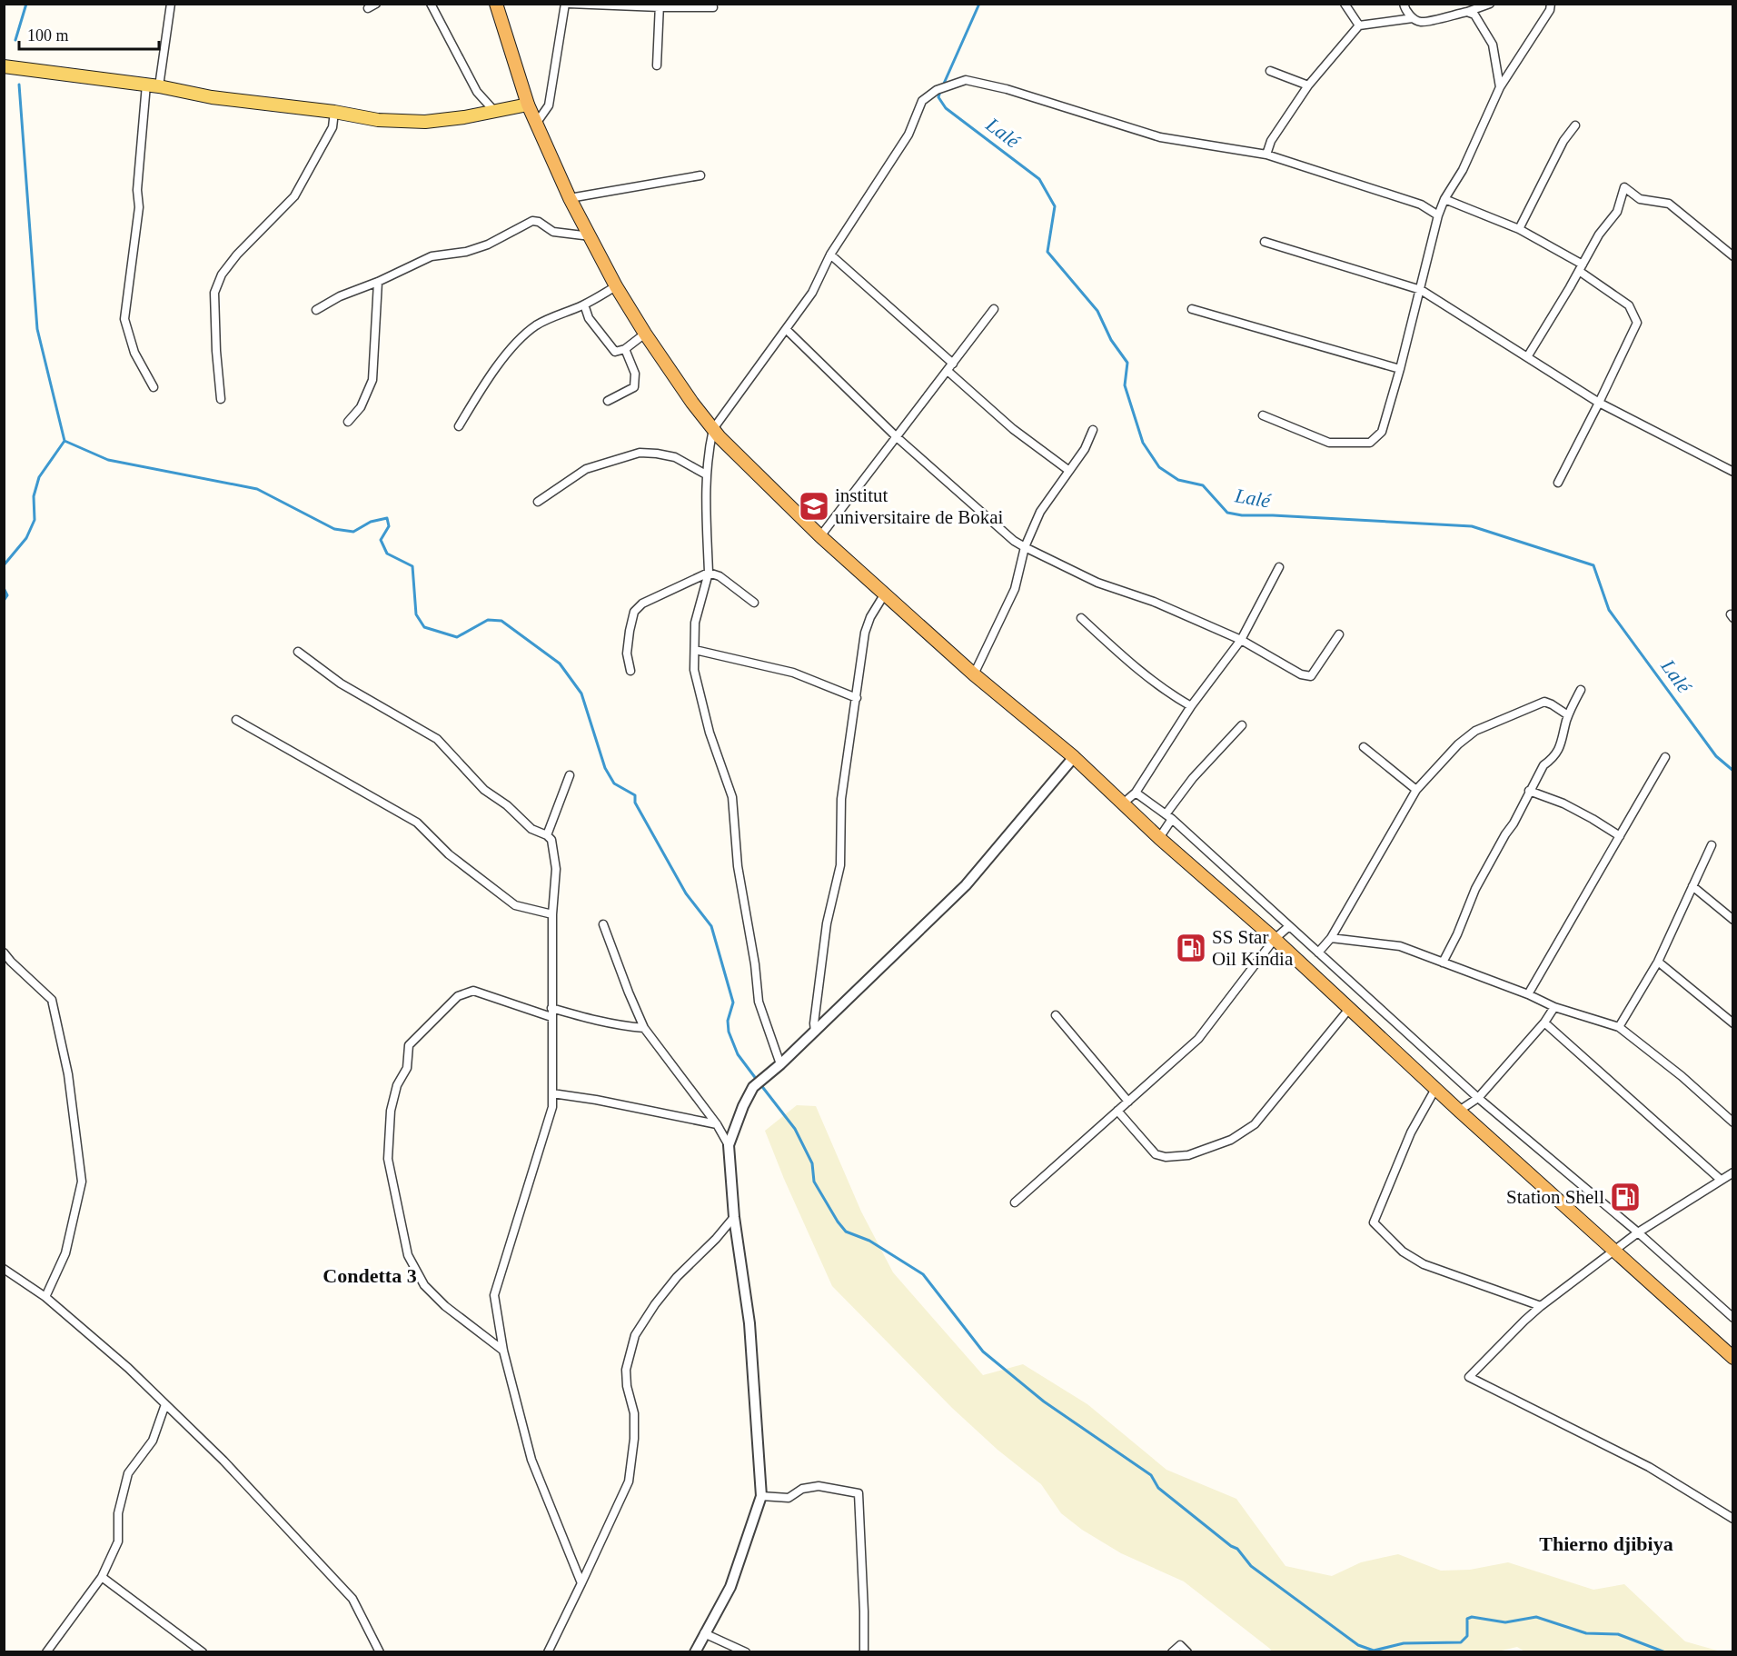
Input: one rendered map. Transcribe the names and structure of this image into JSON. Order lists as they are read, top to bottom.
{
  "districts": ["Сondetta 3", "Thierno djibiya"],
  "water": ["Lalé"],
  "places": {
    "school or university": ["institut universitaire de Bokai"],
    "fuel station": ["SS Star Oil Kindia", "Station Shell"]
  },
  "scale_bar": "100 m"
}
